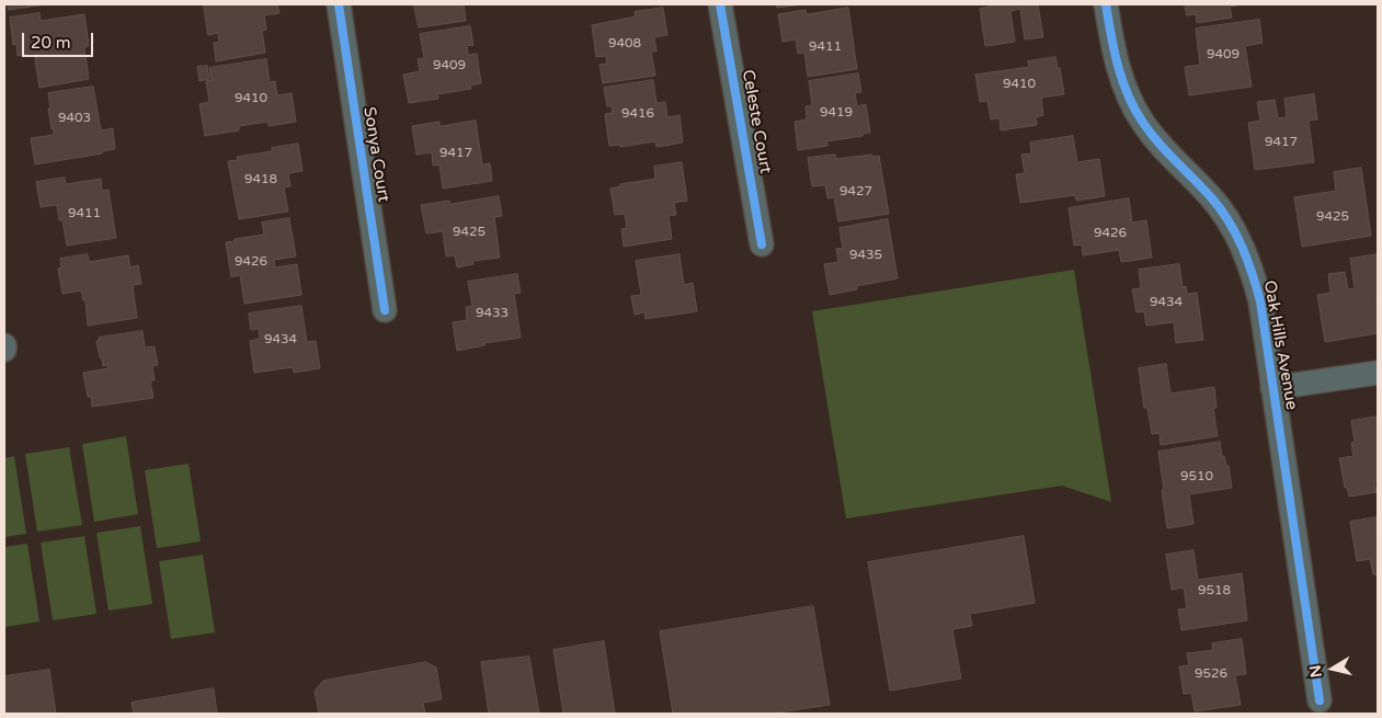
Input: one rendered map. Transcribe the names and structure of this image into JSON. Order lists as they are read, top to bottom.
{
  "streets": {
    "street": ["Celeste Court", "Sonya Court", "Oak Hills Avenue"]
  },
  "house_numbers": [
    "9408",
    "9411",
    "9409",
    "9409",
    "9410",
    "9410",
    "9419",
    "9416",
    "9403",
    "9417",
    "9417",
    "9418",
    "9427",
    "9411",
    "9425",
    "9425",
    "9426",
    "9435",
    "9426",
    "9434",
    "9433",
    "9434",
    "9510",
    "9518",
    "9526"
  ],
  "scale_bar": "20 m",
  "north": "left"
}
